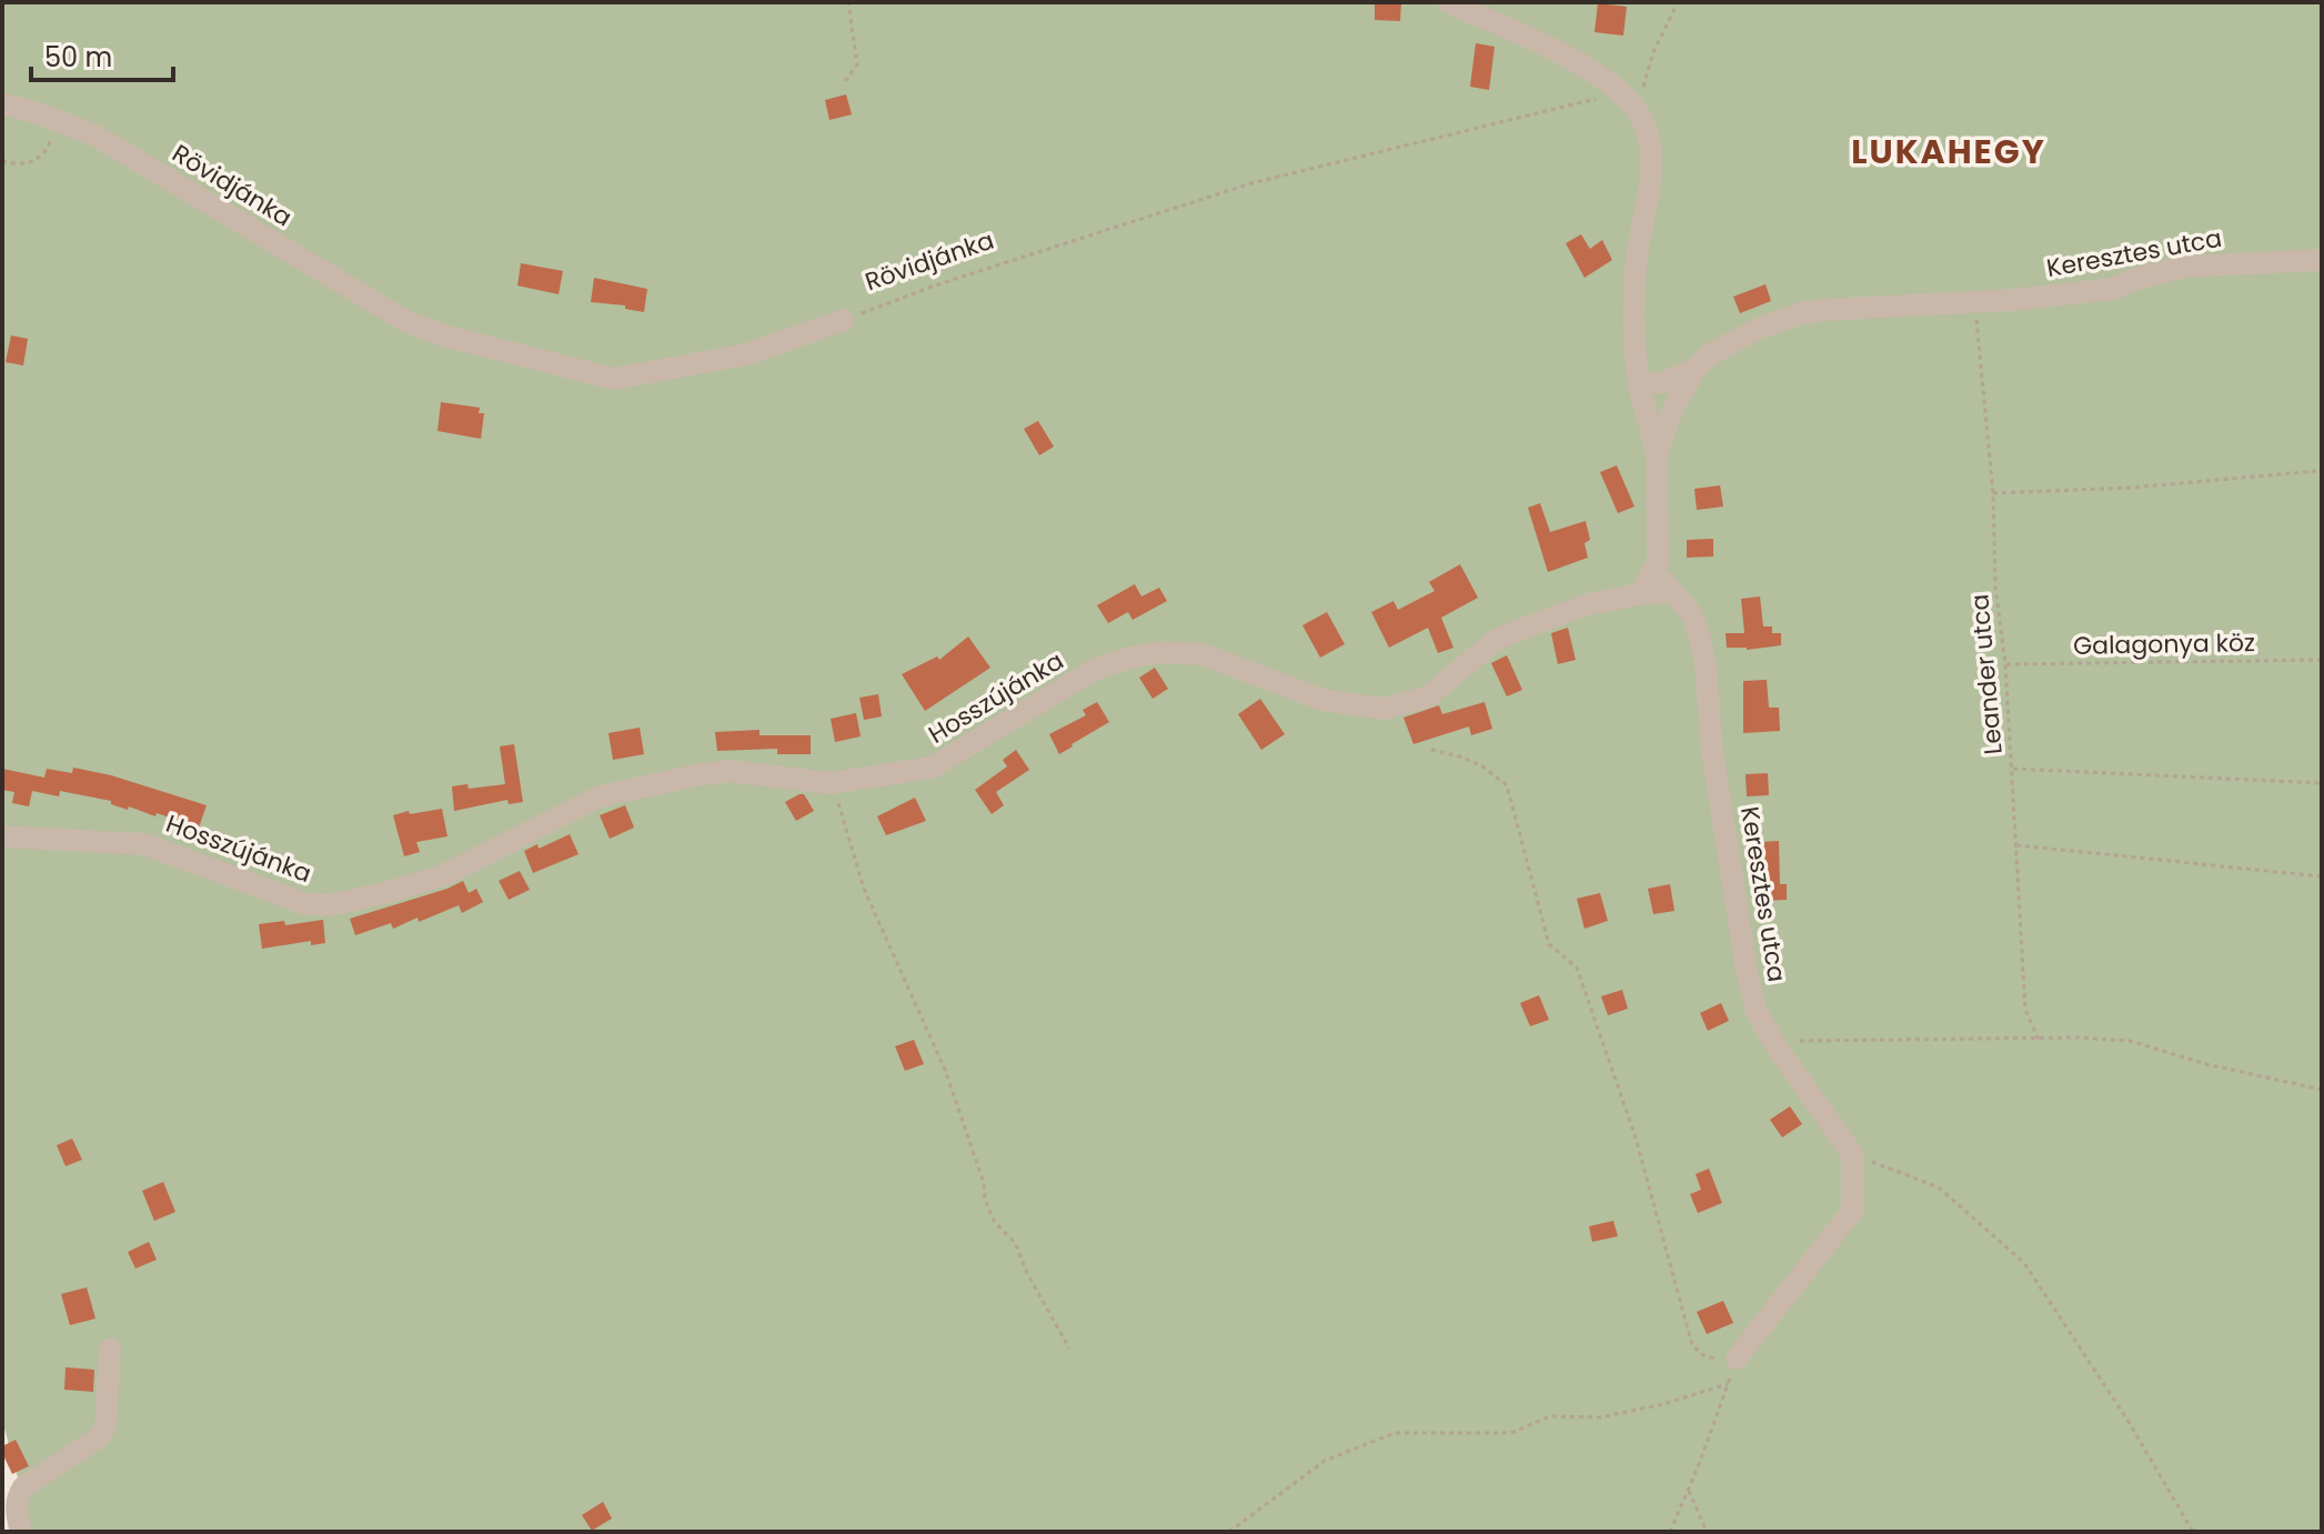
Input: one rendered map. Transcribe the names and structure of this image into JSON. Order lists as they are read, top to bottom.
{
  "streets": {
    "street": ["Rövidjánka", "Keresztes utca", "Hosszújánka"],
    "path": ["Galagonya köz", "Leander utca"]
  },
  "crossings": [
    ["Keresztes utca", "Leander utca"],
    ["Galagonya köz", "Leander utca"]
  ],
  "districts": ["LUKAHEGY"],
  "scale_bar": "50 m"
}
